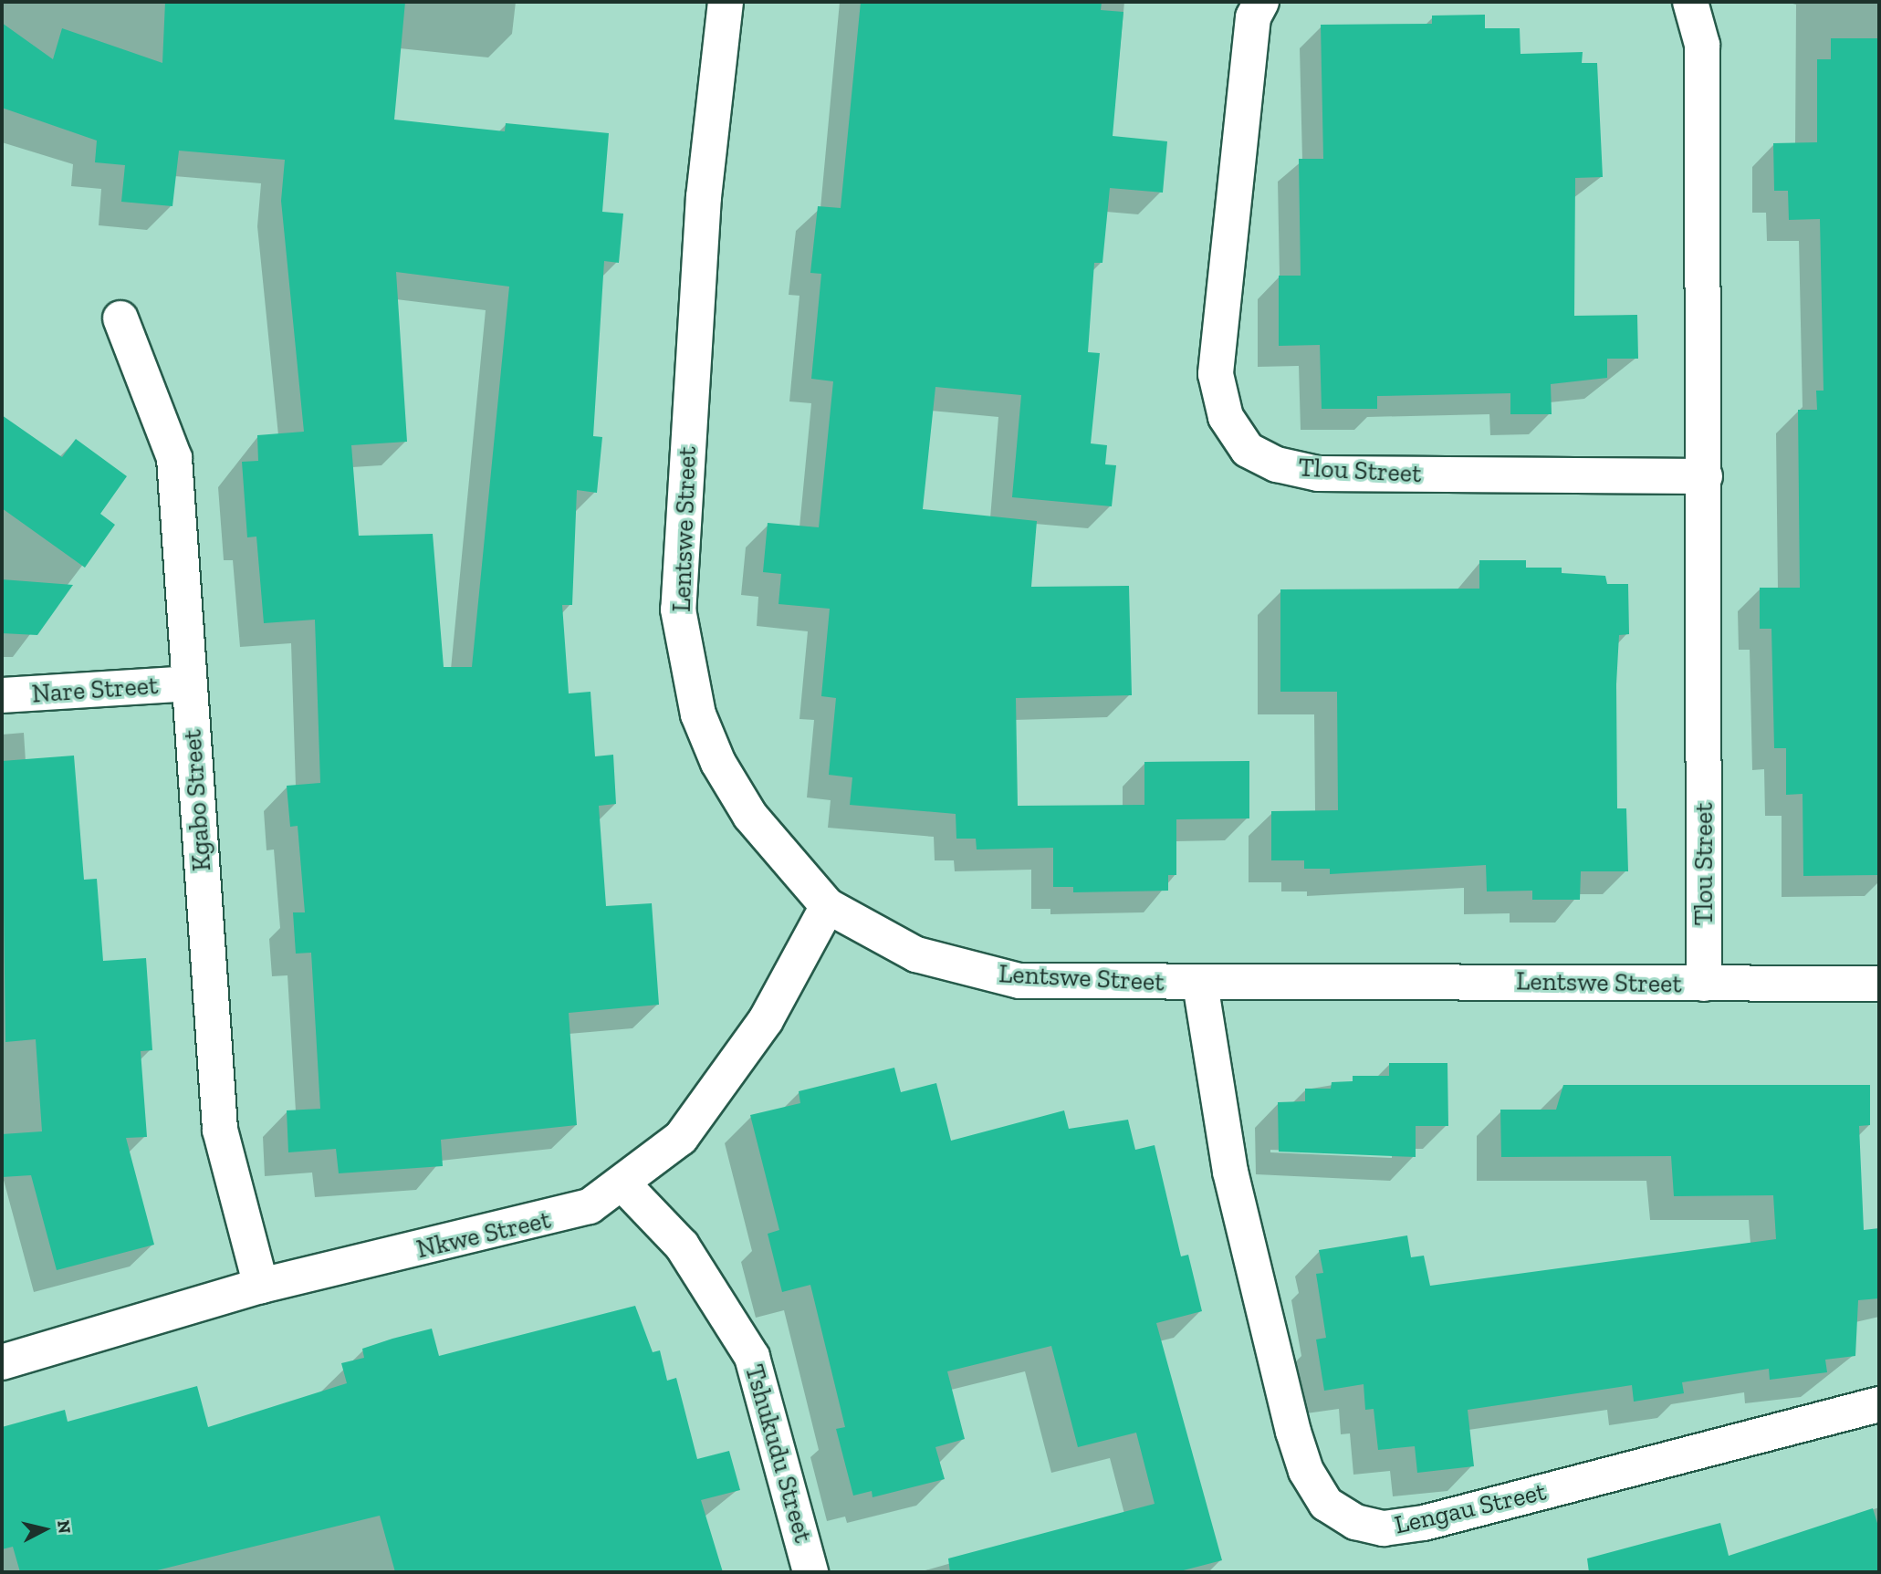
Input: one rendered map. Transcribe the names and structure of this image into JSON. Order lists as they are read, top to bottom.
{
  "streets": {
    "street": [
      "Tlou Street",
      "Lentswe Street",
      "Nare Street",
      "Kgabo Street",
      "Nkwe Street",
      "Tshukudu Street",
      "Lengau Street"
    ]
  },
  "crossings": [
    ["Tlou Street", "Lentswe Street"],
    ["Lentswe Street", "Nkwe Street"],
    ["Lentswe Street", "Lengau Street"],
    ["Nare Street", "Kgabo Street"],
    ["Kgabo Street", "Nkwe Street"],
    ["Nkwe Street", "Tshukudu Street"]
  ],
  "north": "right"
}
